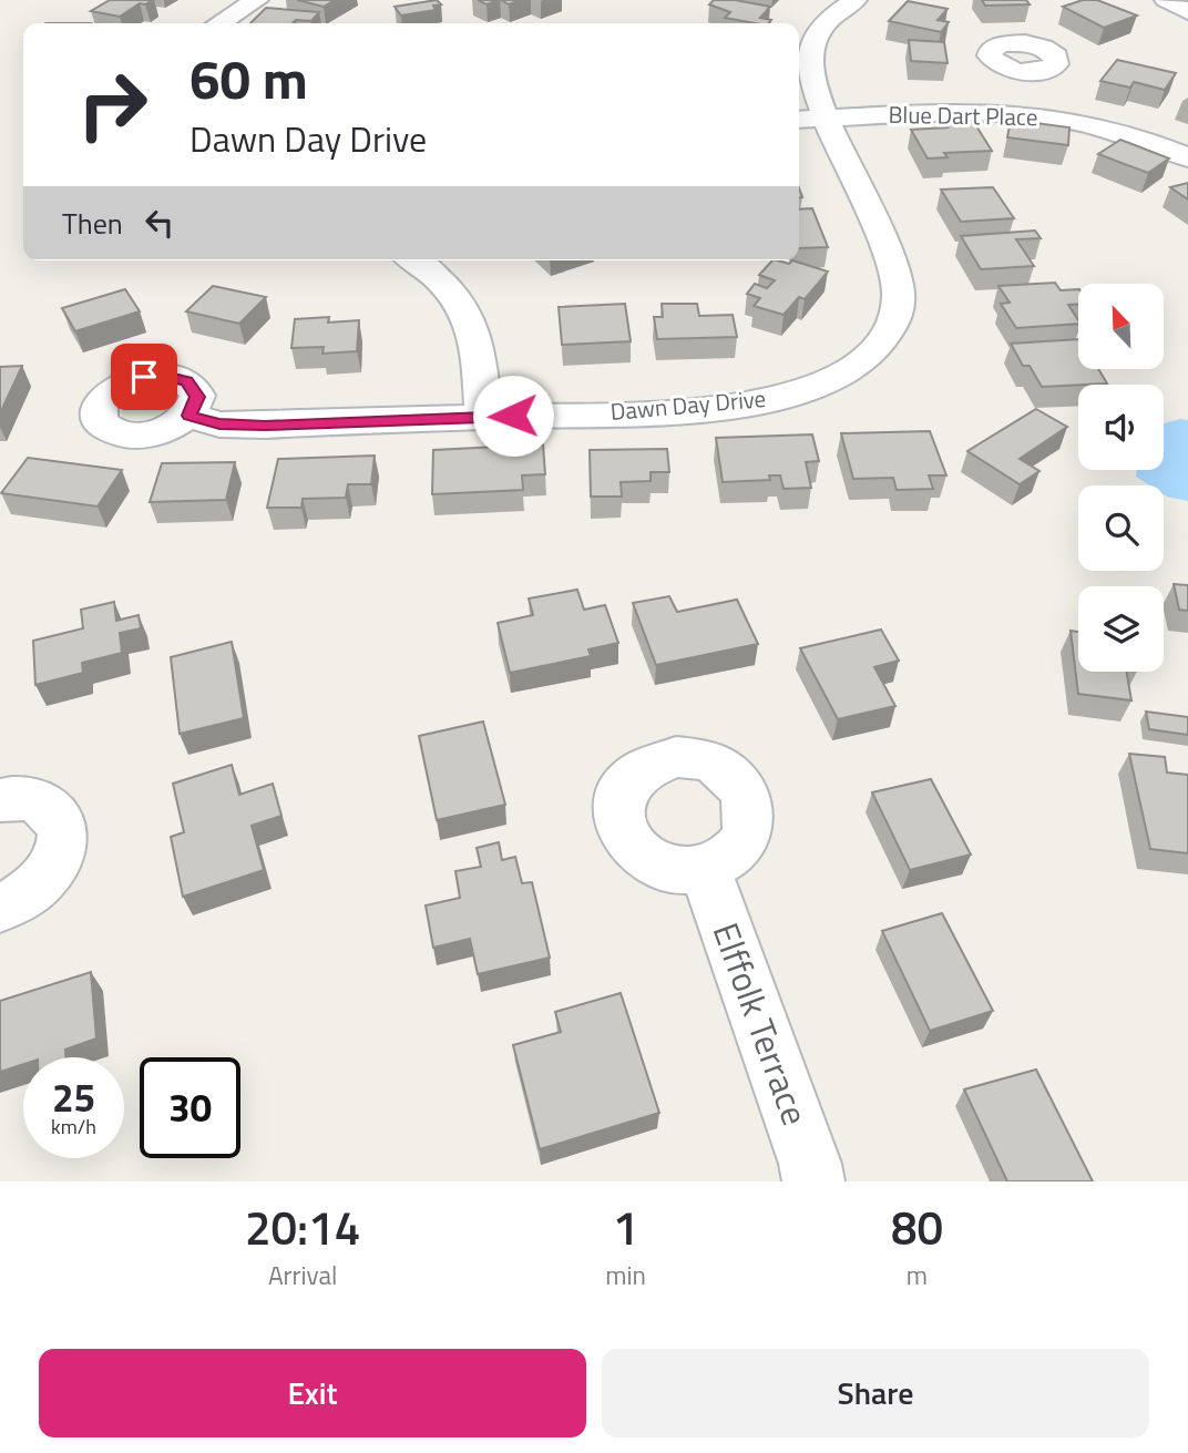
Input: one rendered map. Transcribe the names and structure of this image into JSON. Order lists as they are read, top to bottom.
{
  "streets": {
    "street": ["Blue Dart Place", "Dawn Day Drive", "Elffolk Terrace"]
  },
  "crossings": [
    ["Blue Dart Place", "Dawn Day Drive"]
  ],
  "north": "top left",
  "page": {
    "turn": ["60 m", "Dawn Day Drive"],
    "then": "Then",
    "speed": "25 km/h",
    "limit": "30",
    "eta": [
      "20:14",
      "Arrival",
      "1",
      "min",
      "80",
      "m"
    ],
    "buttons": ["Exit", "Share"]
  }
}
